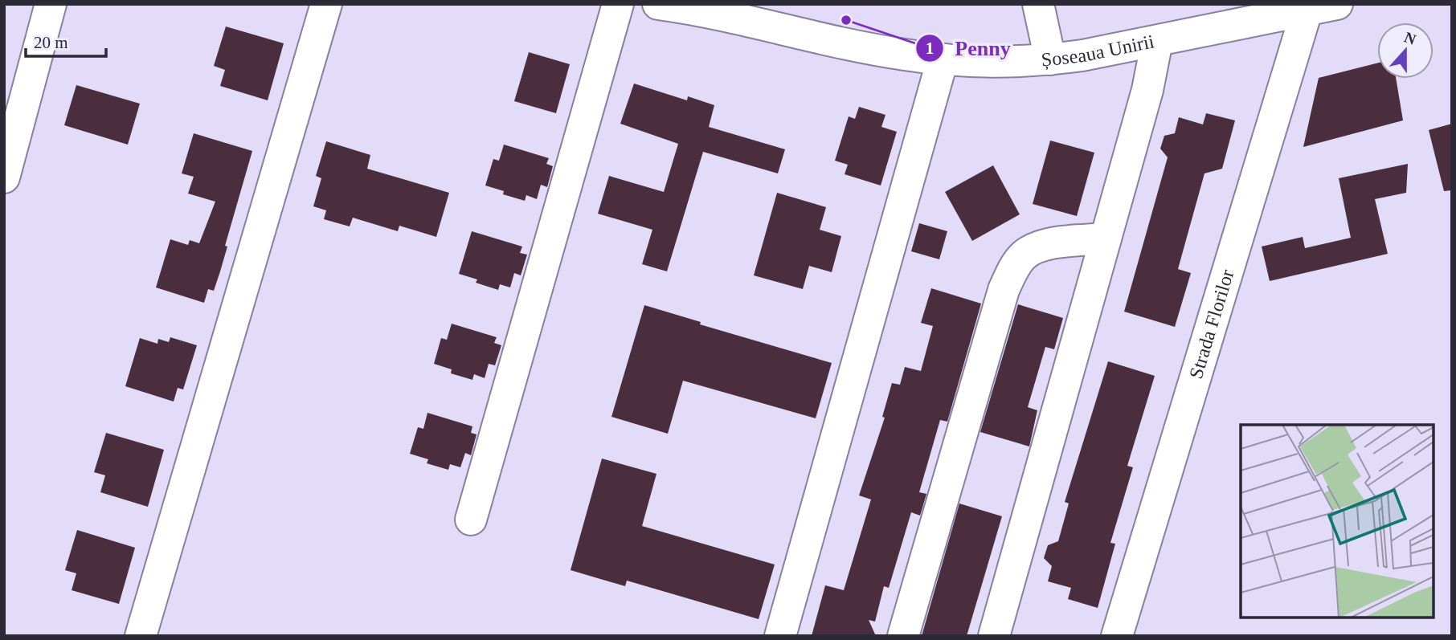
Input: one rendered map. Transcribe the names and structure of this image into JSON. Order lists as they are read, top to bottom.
{
  "streets": {
    "street": ["Șoseaua Unirii", "Strada Florilor"]
  },
  "crossings": [
    ["Șoseaua Unirii", "Strada Florilor"]
  ],
  "places": ["Penny"],
  "scale_bar": "20 m",
  "north": "top"
}
